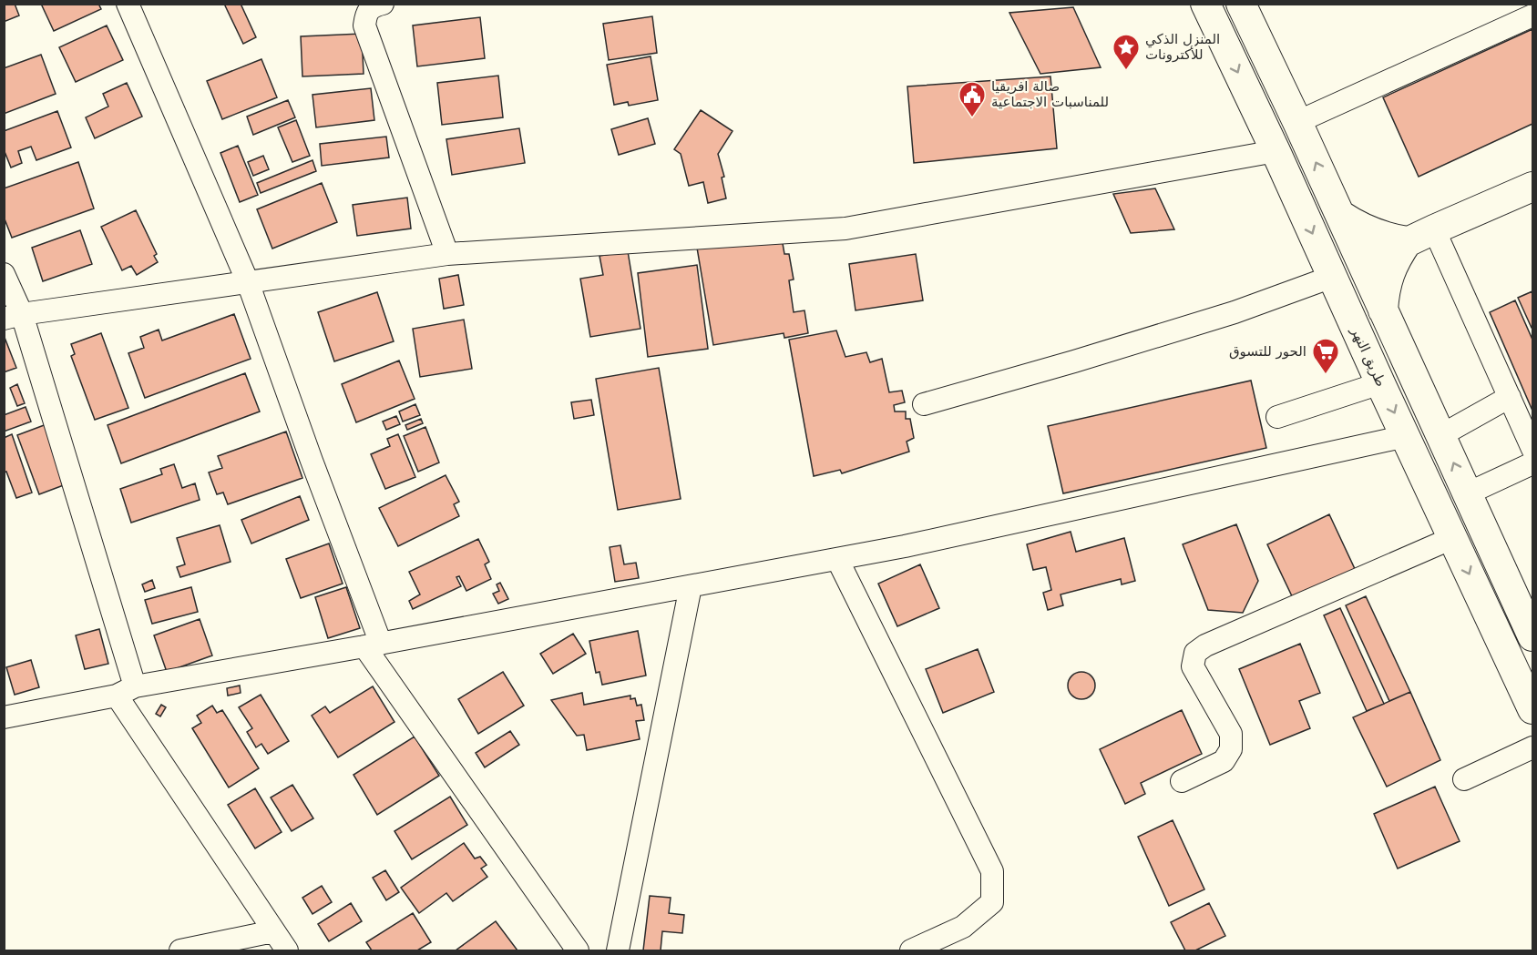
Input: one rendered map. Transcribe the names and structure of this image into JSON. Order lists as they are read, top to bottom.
{
  "streets": {
    "main road": ["طريق النهر"]
  },
  "places": {
    "place": ["المنزل الذكي للأكترونات"],
    "public building": ["صالة افريقيا للمناسبات الاجتماعية"],
    "supermarket": ["الحور للتسوق"]
  }
}
